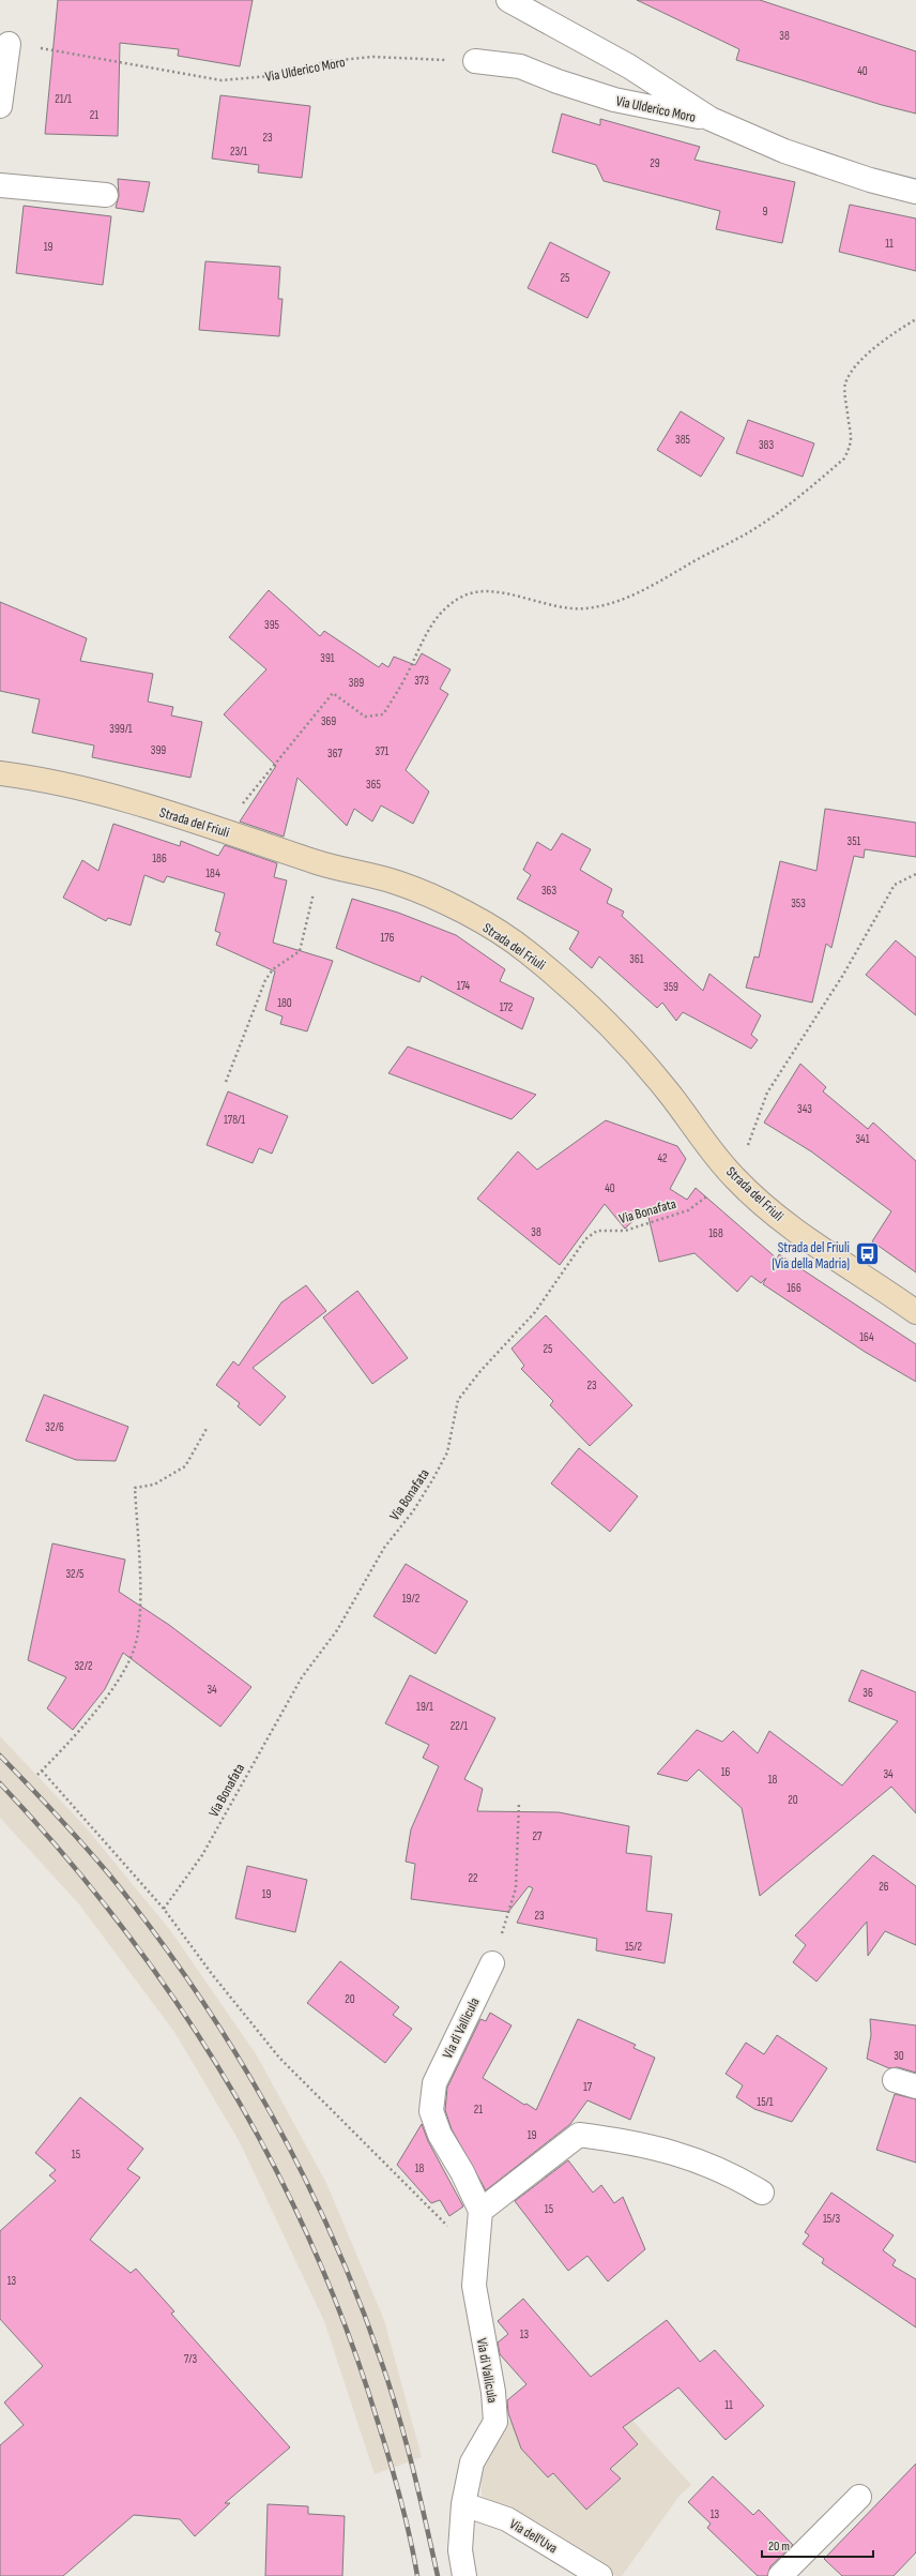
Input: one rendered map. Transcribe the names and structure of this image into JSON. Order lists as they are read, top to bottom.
{
  "streets": {
    "main road": ["Strada del Friuli"],
    "street": ["Via Ulderico Moro", "Via di Vallicula", "Via dell'Uva"],
    "path": ["Via Bonafata"]
  },
  "crossings": [
    ["Strada del Friuli", "Via Bonafata"],
    ["Via di Vallicula", "Via dell'Uva"]
  ],
  "places": {
    "bus stop": ["Strada del Friuli (Via della Madria)"]
  },
  "house_numbers": [
    "38",
    "40",
    "21/1",
    "21",
    "23",
    "23/1",
    "29",
    "9",
    "11",
    "19",
    "25",
    "385",
    "383",
    "395",
    "391",
    "373",
    "389",
    "369",
    "399/1",
    "399",
    "371",
    "367",
    "365",
    "351",
    "186",
    "184",
    "363",
    "353",
    "176",
    "361",
    "174",
    "359",
    "180",
    "172",
    "343",
    "178/1",
    "341",
    "42",
    "40",
    "38",
    "168",
    "166",
    "164",
    "25",
    "23",
    "32/6",
    "32/5",
    "19/2",
    "32/2",
    "34",
    "36",
    "19/1",
    "22/1",
    "16",
    "34",
    "18",
    "20",
    "27",
    "22",
    "26",
    "19",
    "23",
    "15/2",
    "20",
    "30",
    "17",
    "15/1",
    "21",
    "19",
    "15",
    "18",
    "15",
    "15/3",
    "13",
    "13",
    "7/3",
    "11",
    "13"
  ],
  "scale_bar": "20 m"
}
